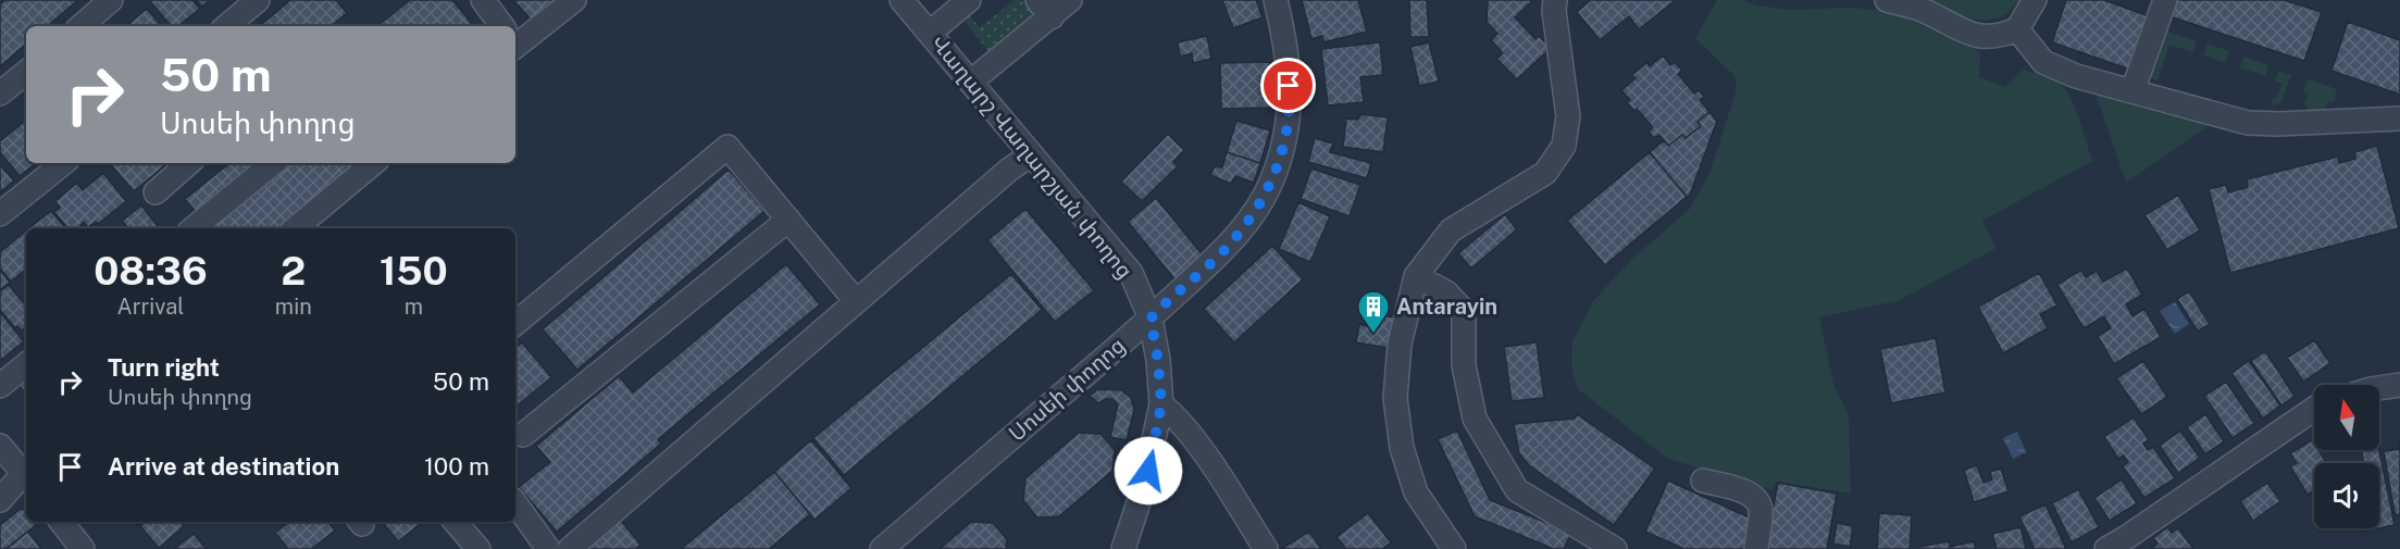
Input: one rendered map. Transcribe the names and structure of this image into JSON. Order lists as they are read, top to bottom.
{
  "streets": {
    "street": ["Վաղարշ Վաղարշյան փողոց", "Սոսեի փողոց"]
  },
  "crossings": [
    ["Վաղարշ Վաղարշյան փողոց", "Սոսեի փողոց"]
  ],
  "places": {
    "building": ["Antarayin"]
  },
  "north": "top",
  "page": {
    "turn": ["50 m", "Սոսեի փողոց"],
    "eta": [
      "08:36",
      "Arrival",
      "2",
      "min",
      "150",
      "m"
    ],
    "list": [
      {
        "name": "Turn right",
        "note": "Սոսեի փողոց",
        "value": "50 m"
      },
      {
        "name": "Arrive at destination",
        "value": "100 m"
      }
    ]
  }
}
